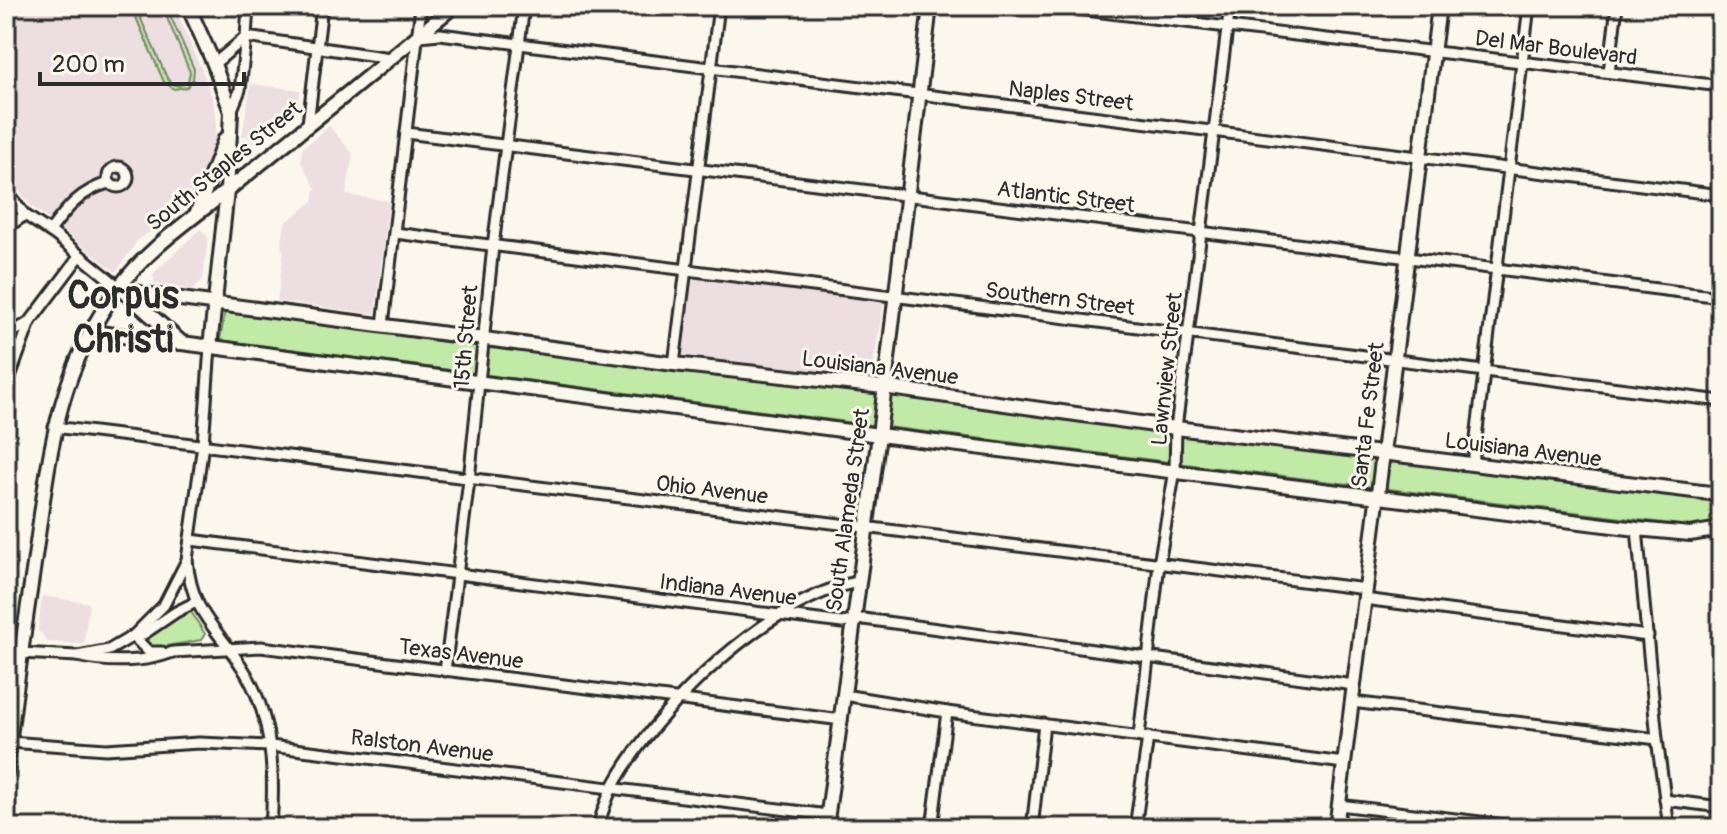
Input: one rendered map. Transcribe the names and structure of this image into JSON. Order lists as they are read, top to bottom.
{
  "streets": {
    "main road": [
      "South Staples Street",
      "Louisiana Avenue",
      "Santa Fe Street",
      "South Alameda Street"
    ],
    "street": [
      "Del Mar Boulevard",
      "Naples Street",
      "Atlantic Street",
      "Southern Street",
      "15th Street",
      "Lawnview Street",
      "Ohio Avenue",
      "Indiana Avenue",
      "Texas Avenue",
      "Ralston Avenue"
    ]
  },
  "crossings": [
    ["Del Mar Boulevard", "Lawnview Street"],
    ["Del Mar Boulevard", "Santa Fe Street"],
    ["Naples Street", "South Staples Street"],
    ["Naples Street", "15th Street"],
    ["Naples Street", "Lawnview Street"],
    ["Naples Street", "Santa Fe Street"],
    ["Naples Street", "South Alameda Street"],
    ["South Staples Street", "Louisiana Avenue"],
    ["South Staples Street", "Ohio Avenue"],
    ["South Staples Street", "Texas Avenue"],
    ["South Staples Street", "Ralston Avenue"],
    ["Atlantic Street", "15th Street"],
    ["Atlantic Street", "Lawnview Street"],
    ["Atlantic Street", "Santa Fe Street"],
    ["Atlantic Street", "South Alameda Street"],
    ["Southern Street", "15th Street"],
    ["Southern Street", "Lawnview Street"],
    ["Southern Street", "Santa Fe Street"],
    ["Southern Street", "South Alameda Street"],
    ["15th Street", "Louisiana Avenue"],
    ["15th Street", "Ohio Avenue"],
    ["15th Street", "Indiana Avenue"],
    ["15th Street", "Texas Avenue"],
    ["Louisiana Avenue", "Lawnview Street"],
    ["Louisiana Avenue", "Santa Fe Street"],
    ["Louisiana Avenue", "South Alameda Street"],
    ["Lawnview Street", "Ohio Avenue"],
    ["Lawnview Street", "Indiana Avenue"],
    ["Santa Fe Street", "Ohio Avenue"],
    ["Santa Fe Street", "Indiana Avenue"],
    ["Ohio Avenue", "South Alameda Street"],
    ["South Alameda Street", "Indiana Avenue"],
    ["South Alameda Street", "Texas Avenue"],
    ["South Alameda Street", "Ralston Avenue"]
  ],
  "districts": ["Corpus Christi"],
  "scale_bar": "200 m"
}
